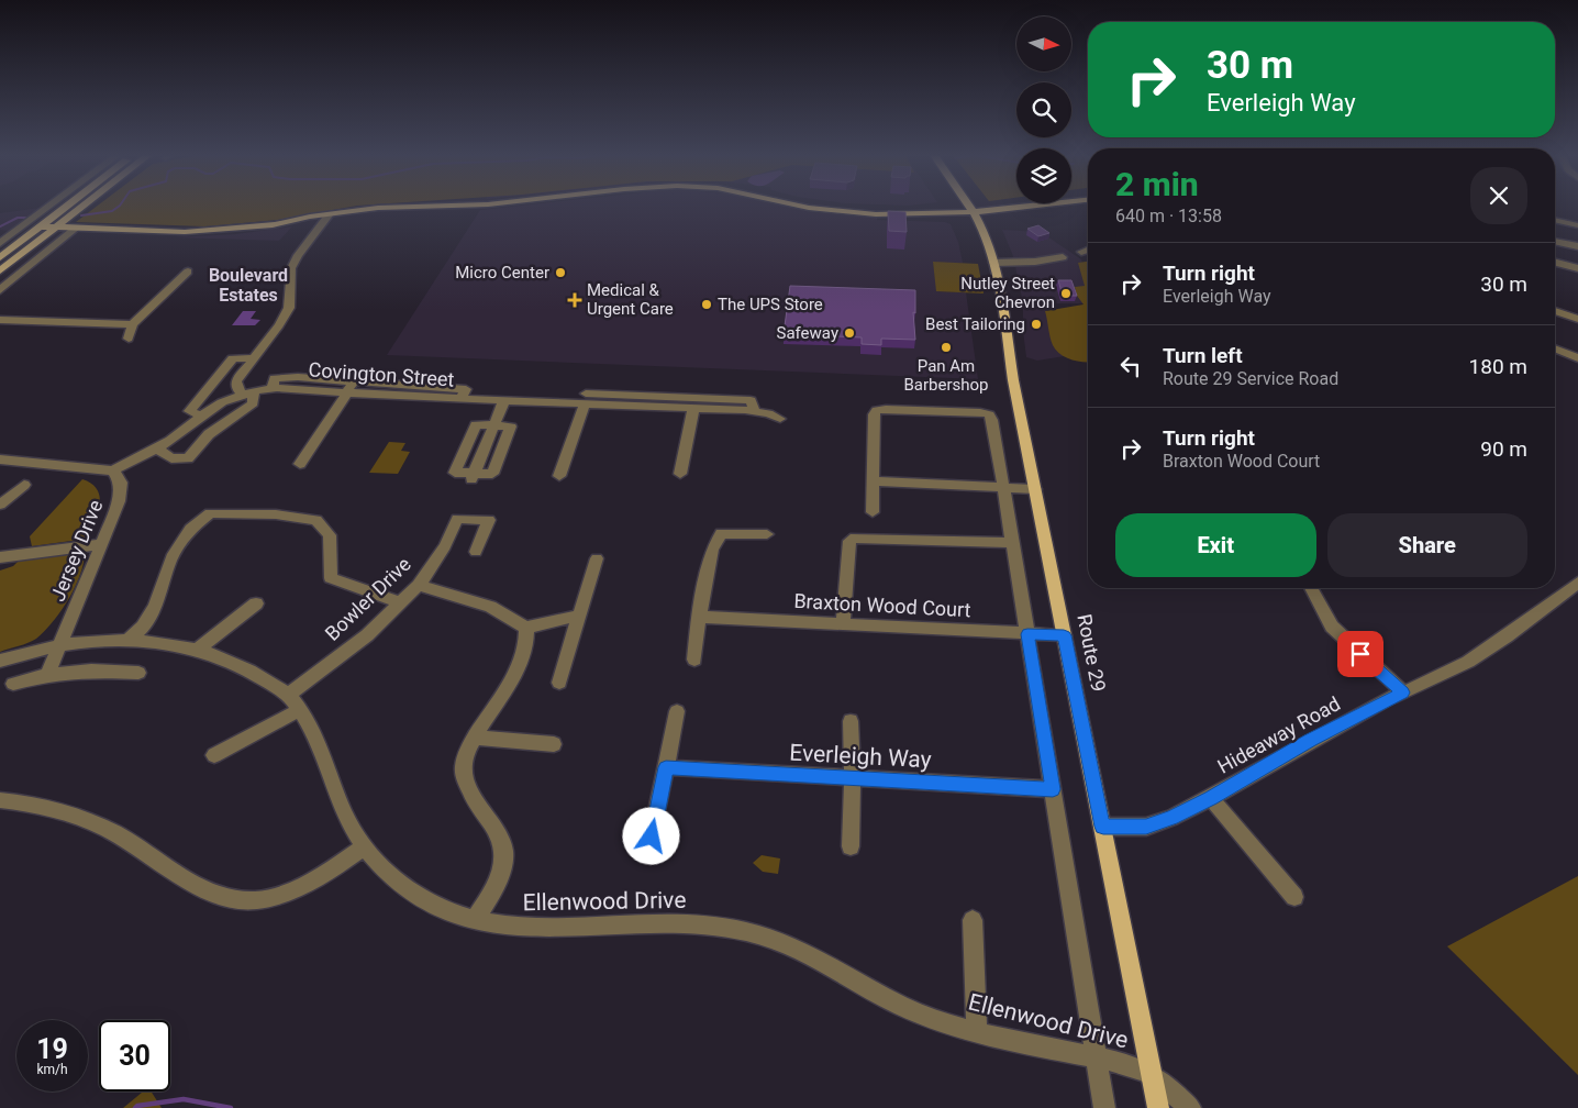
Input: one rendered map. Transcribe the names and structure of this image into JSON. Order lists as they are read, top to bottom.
{
  "streets": {
    "main road": ["Route 29"],
    "street": [
      "Covington Street",
      "Jersey Drive",
      "Bowler Drive",
      "Braxton Wood Court",
      "Hideaway Road",
      "Everleigh Way",
      "Ellenwood Drive"
    ]
  },
  "crossings": [
    ["Covington Street", "Jersey Drive"],
    ["Jersey Drive", "Ellenwood Drive"],
    ["Bowler Drive", "Ellenwood Drive"],
    ["Braxton Wood Court", "Route 29"],
    ["Route 29", "Hideaway Road"],
    ["Route 29", "Ellenwood Drive"]
  ],
  "districts": ["Boulevard Estates"],
  "places": {
    "other": [
      "Micro Center",
      "Nutley Street Chevron",
      "The UPS Store",
      "Best Tailoring",
      "Safeway",
      "Pan Am Barbershop"
    ],
    "health": ["Medical & Urgent Care"]
  },
  "north": "right",
  "page": {
    "turn": ["30 m", "Everleigh Way"],
    "heading": ["2 min", "640 m · 13:58"],
    "list": [
      {
        "name": "Turn right",
        "note": "Everleigh Way",
        "value": "30 m"
      },
      {
        "name": "Turn left",
        "note": "Route 29 Service Road",
        "value": "180 m"
      },
      {
        "name": "Turn right",
        "note": "Braxton Wood Court",
        "value": "90 m"
      }
    ],
    "buttons": ["Exit", "Share"],
    "speed": "19 km/h",
    "limit": "30"
  }
}
